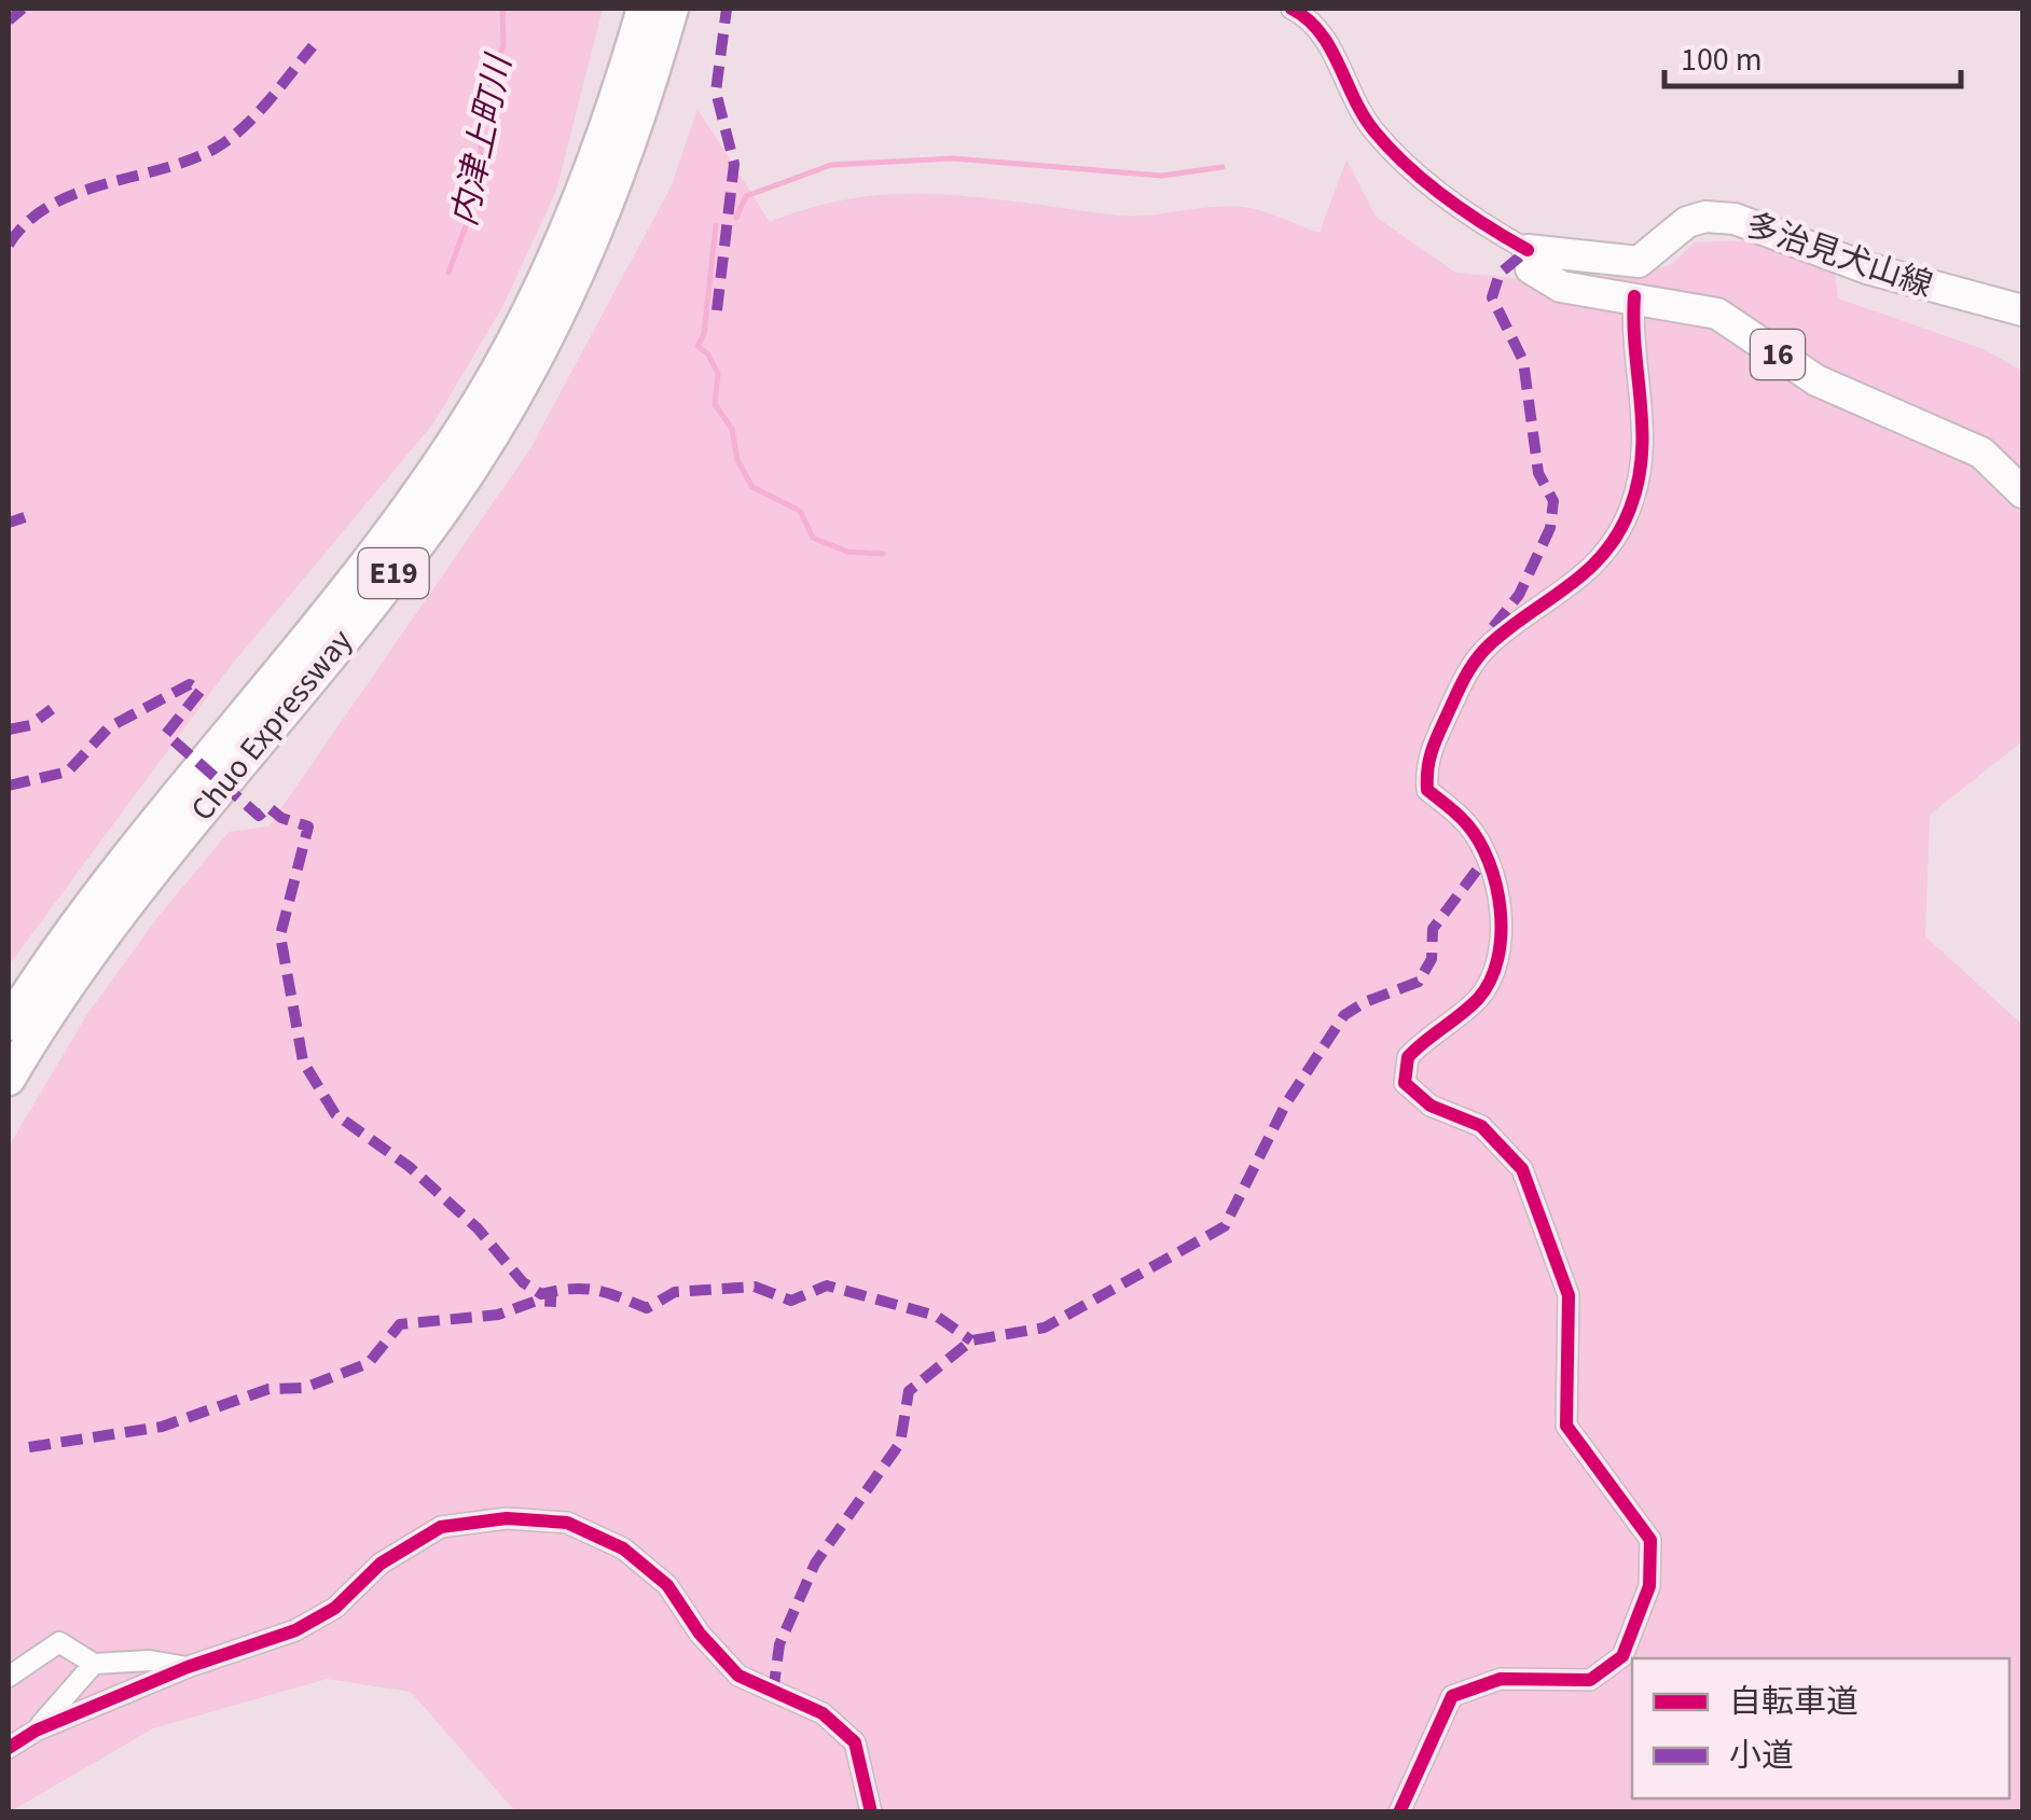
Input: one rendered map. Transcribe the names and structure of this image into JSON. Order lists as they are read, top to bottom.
{
  "streets": {
    "highway": ["E19", "Chuo Expressway"],
    "main road": ["多治見犬山線", "16"]
  },
  "crossings": [
    ["多治見犬山線", "16"]
  ],
  "water": ["内津上町川"],
  "legend": ["自転車道", "小道"],
  "scale_bar": "100 m"
}
